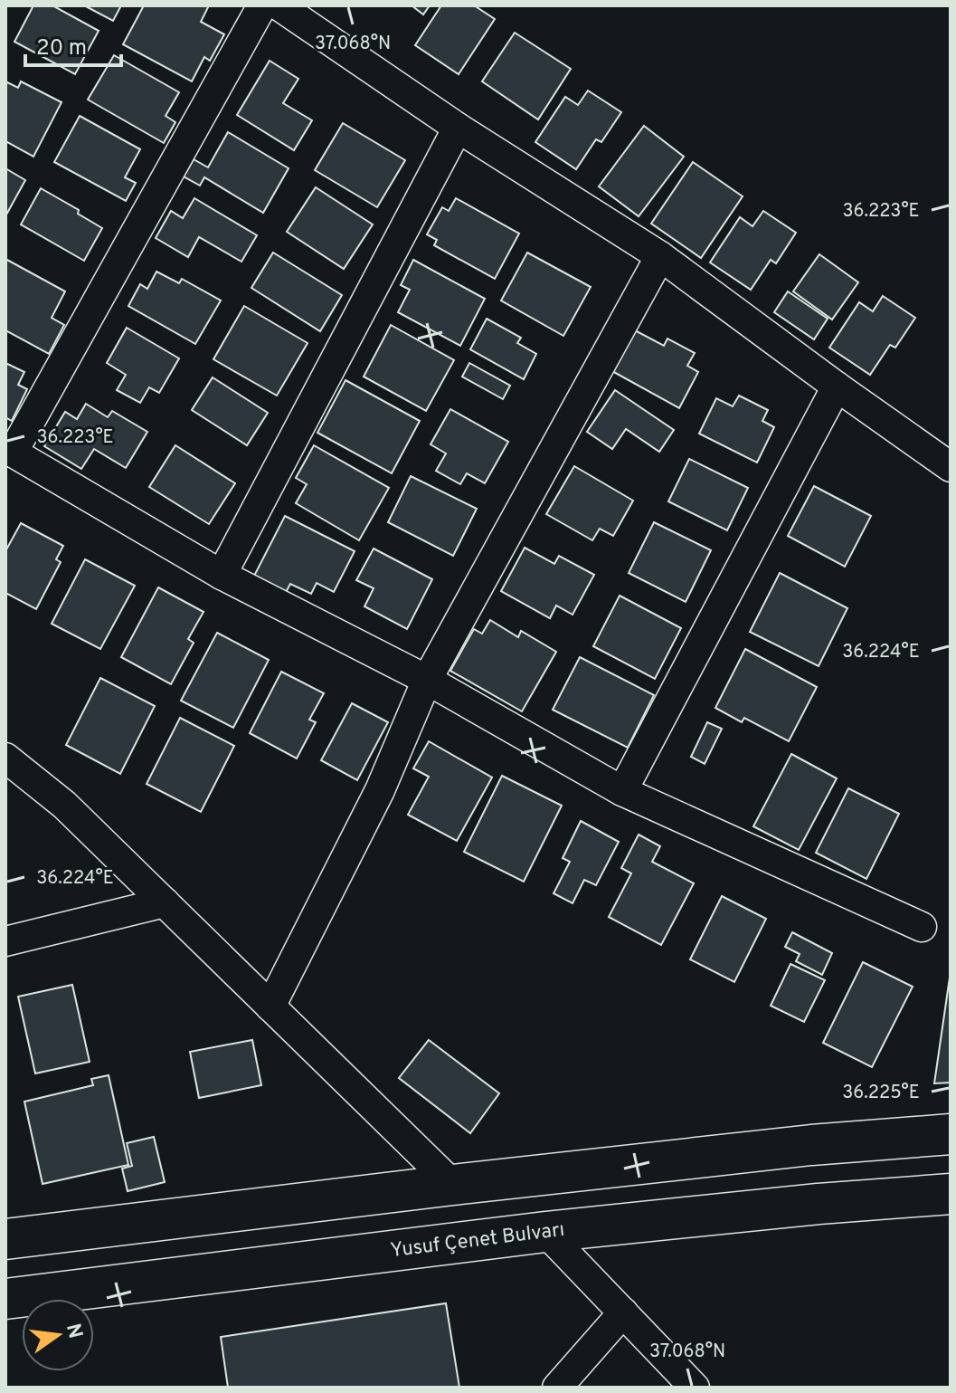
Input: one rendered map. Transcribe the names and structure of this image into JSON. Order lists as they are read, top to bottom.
{
  "streets": {
    "highway": ["Yusuf Çenet Bulvarı"]
  },
  "scale_bar": "20 m",
  "north": "right",
  "coordinates": [
    "37.068°N",
    "36.223°E",
    "36.224°E",
    "36.225°E"
  ]
}
